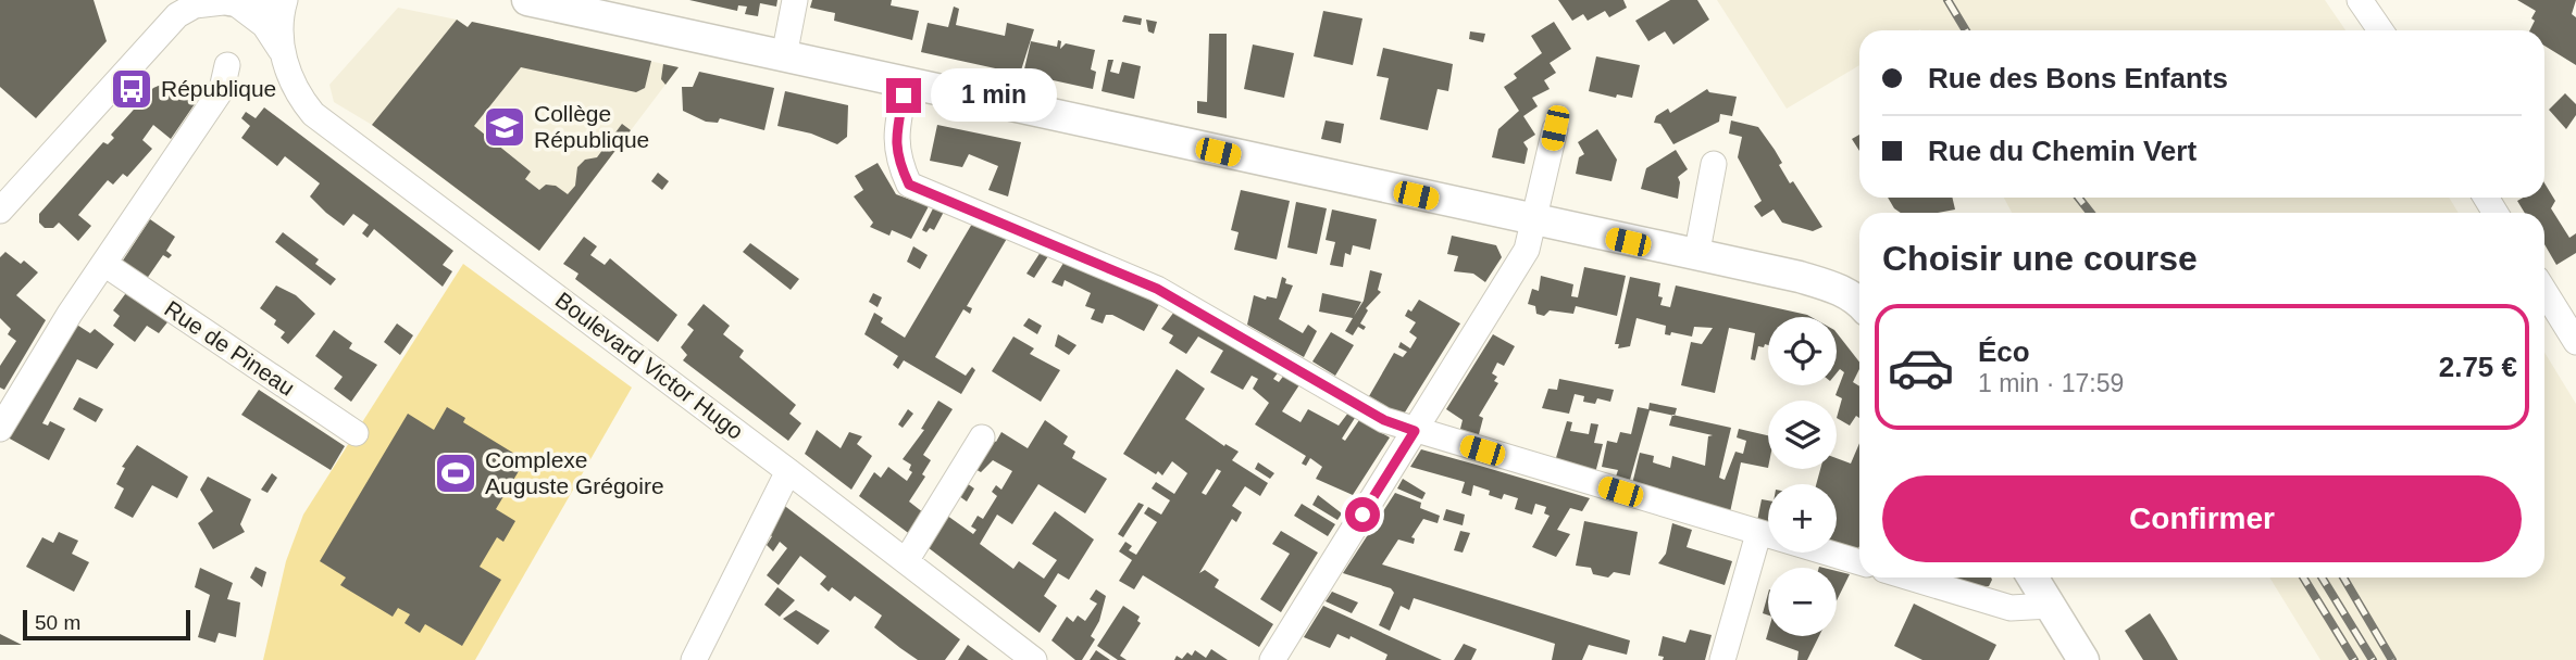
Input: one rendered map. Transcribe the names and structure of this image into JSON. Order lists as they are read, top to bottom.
{
  "streets": {
    "street": ["Rue de Pineau", "Boulevard Victor Hugo"]
  },
  "places": {
    "bus stop": ["République"],
    "school or university": ["Collège République"],
    "sports": ["Complexe Auguste Grégoire"]
  },
  "scale_bar": "50 m",
  "page": {
    "banner": ["Rue des Bons Enfants", "Rue du Chemin Vert"],
    "bubble": "1 min",
    "heading": "Choisir une course",
    "list": [
      {
        "name": "Éco",
        "note": "1 min · 17:59",
        "value": "2.75 €"
      }
    ],
    "map_buttons": ["+", "−"],
    "buttons": "Confirmer",
    "scale": "50 m"
  }
}
